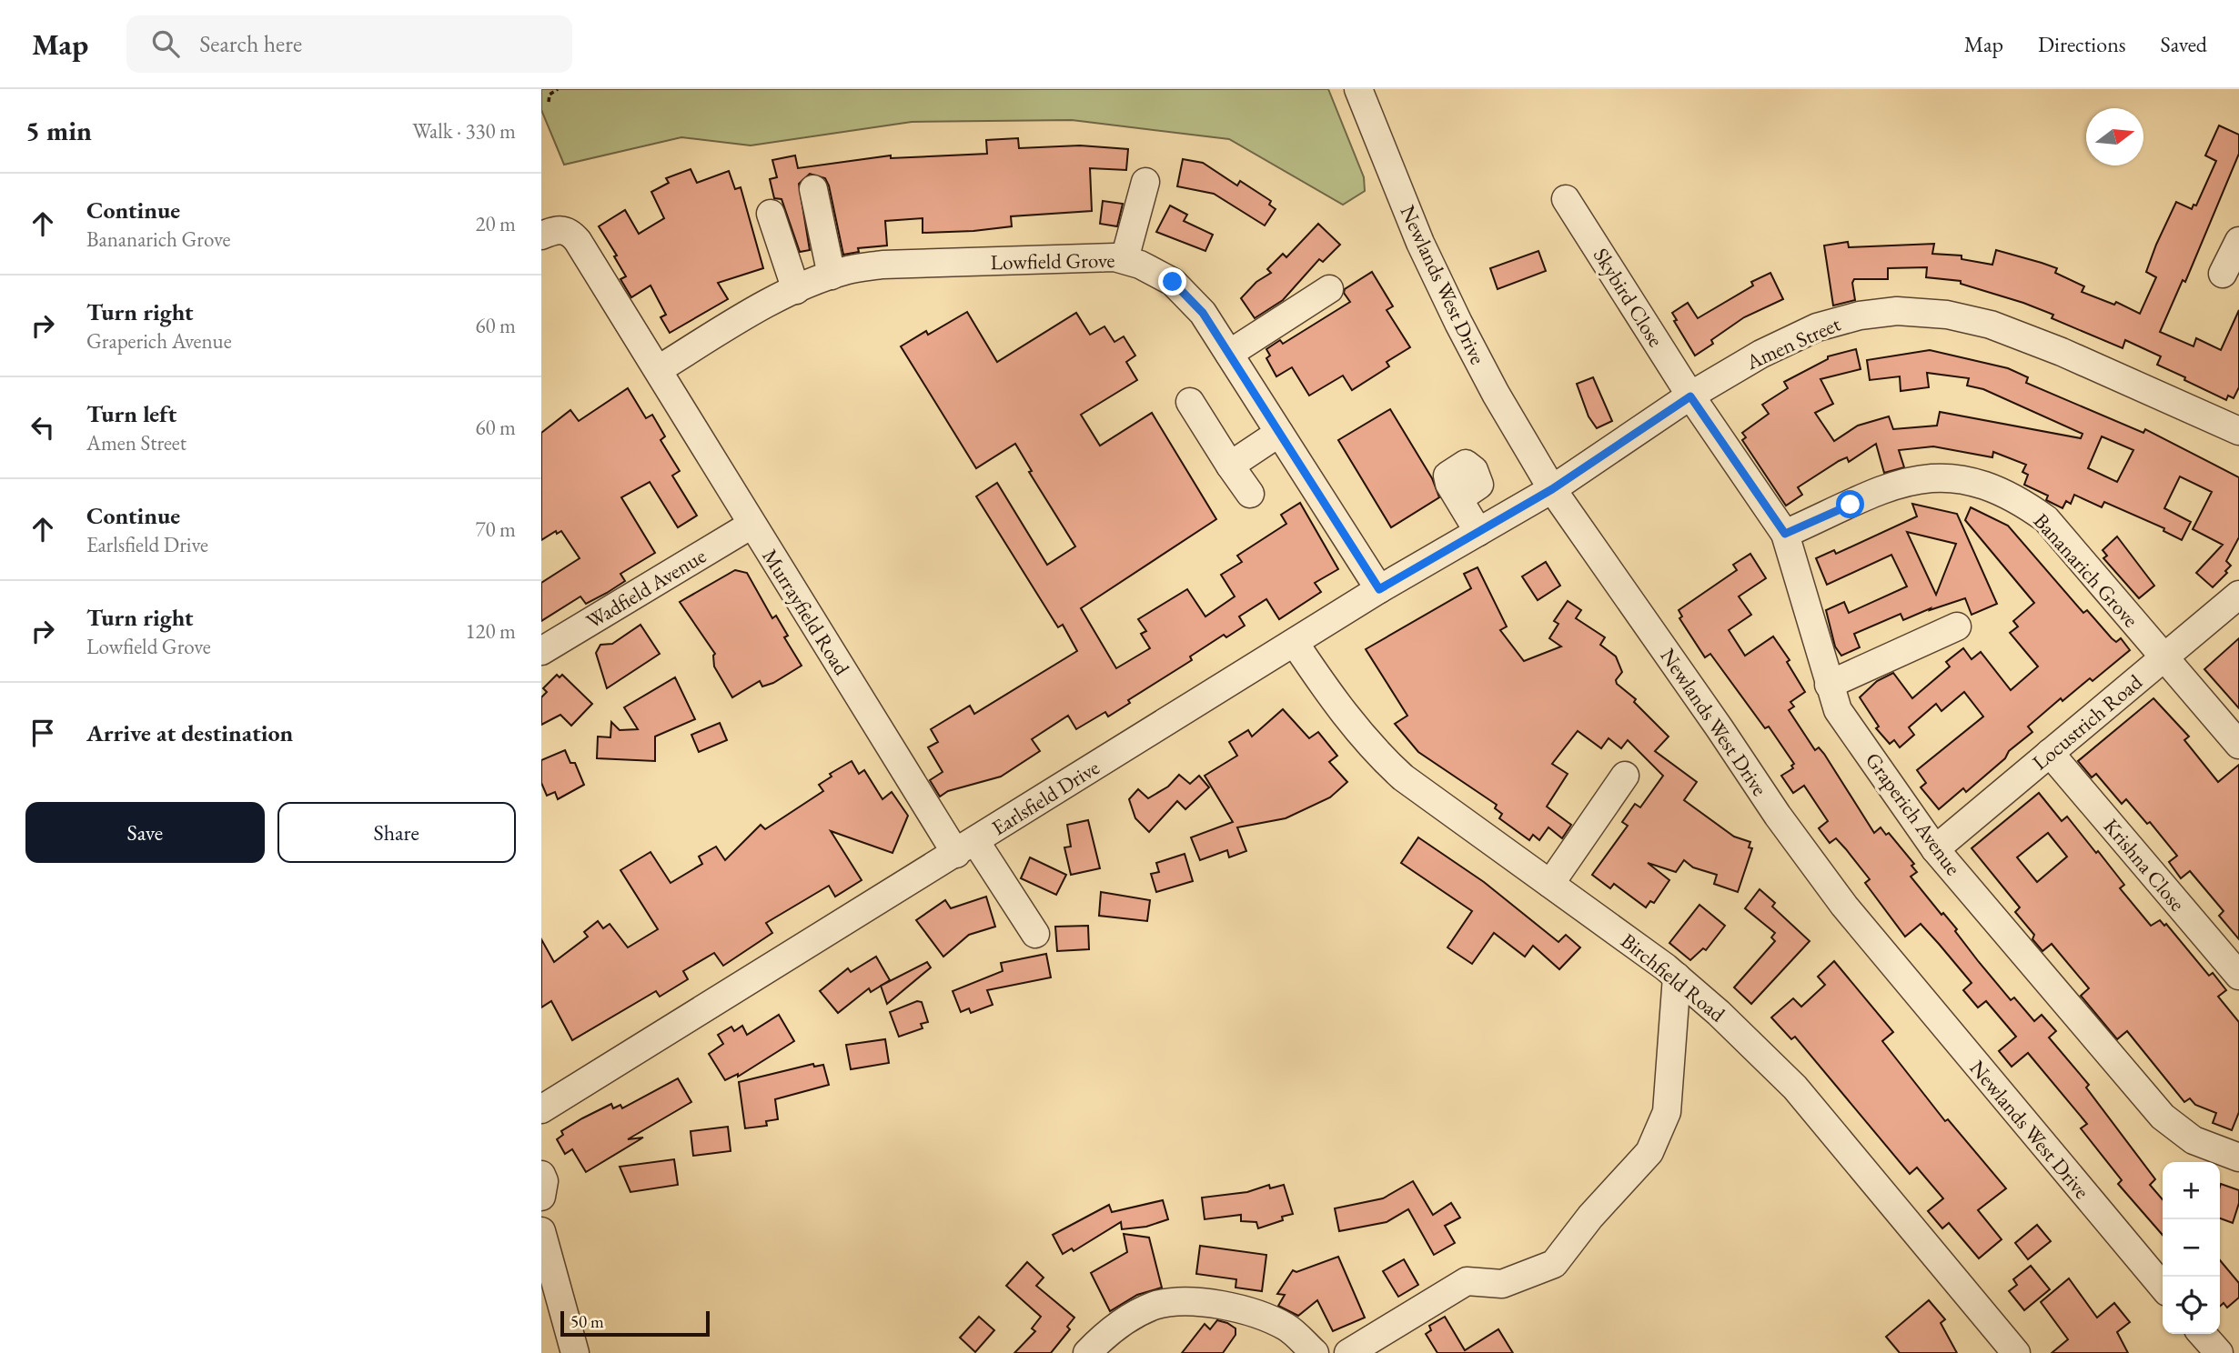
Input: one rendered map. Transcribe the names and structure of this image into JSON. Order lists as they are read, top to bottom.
{
  "streets": {
    "street": [
      "Lowfield Grove",
      "Newlands West Drive",
      "Skybird Close",
      "Amen Street",
      "Bananarich Grove",
      "Wadfield Avenue",
      "Murrayfield Road",
      "Locustrich Road",
      "Earlsfield Drive",
      "Graperich Avenue",
      "Krishna Close",
      "Birchfield Road"
    ]
  },
  "crossings": [
    ["Lowfield Grove", "Murrayfield Road"],
    ["Lowfield Grove", "Earlsfield Drive"],
    ["Newlands West Drive", "Amen Street"],
    ["Newlands West Drive", "Earlsfield Drive"],
    ["Skybird Close", "Amen Street"],
    ["Skybird Close", "Graperich Avenue"],
    ["Amen Street", "Earlsfield Drive"],
    ["Amen Street", "Graperich Avenue"],
    ["Bananarich Grove", "Locustrich Road"],
    ["Bananarich Grove", "Graperich Avenue"],
    ["Wadfield Avenue", "Murrayfield Road"],
    ["Murrayfield Road", "Earlsfield Drive"],
    ["Locustrich Road", "Graperich Avenue"],
    ["Locustrich Road", "Krishna Close"],
    ["Earlsfield Drive", "Birchfield Road"]
  ],
  "scale_bar": "50 m",
  "north": "right",
  "page": {
    "header": "Map",
    "search": "Search here",
    "nav": ["Map", "Directions", "Saved"],
    "heading": ["5 min", "Walk · 330 m"],
    "list": [
      ["Continue", "Bananarich Grove", "20 m"],
      ["Turn right", "Graperich Avenue", "60 m"],
      ["Turn left", "Amen Street", "60 m"],
      ["Continue", "Earlsfield Drive", "70 m"],
      ["Turn right", "Lowfield Grove", "120 m"],
      "Arrive at destination"
    ],
    "buttons": ["Save", "Share"],
    "map_buttons": ["+", "−"],
    "scale": "50 m"
  }
}
